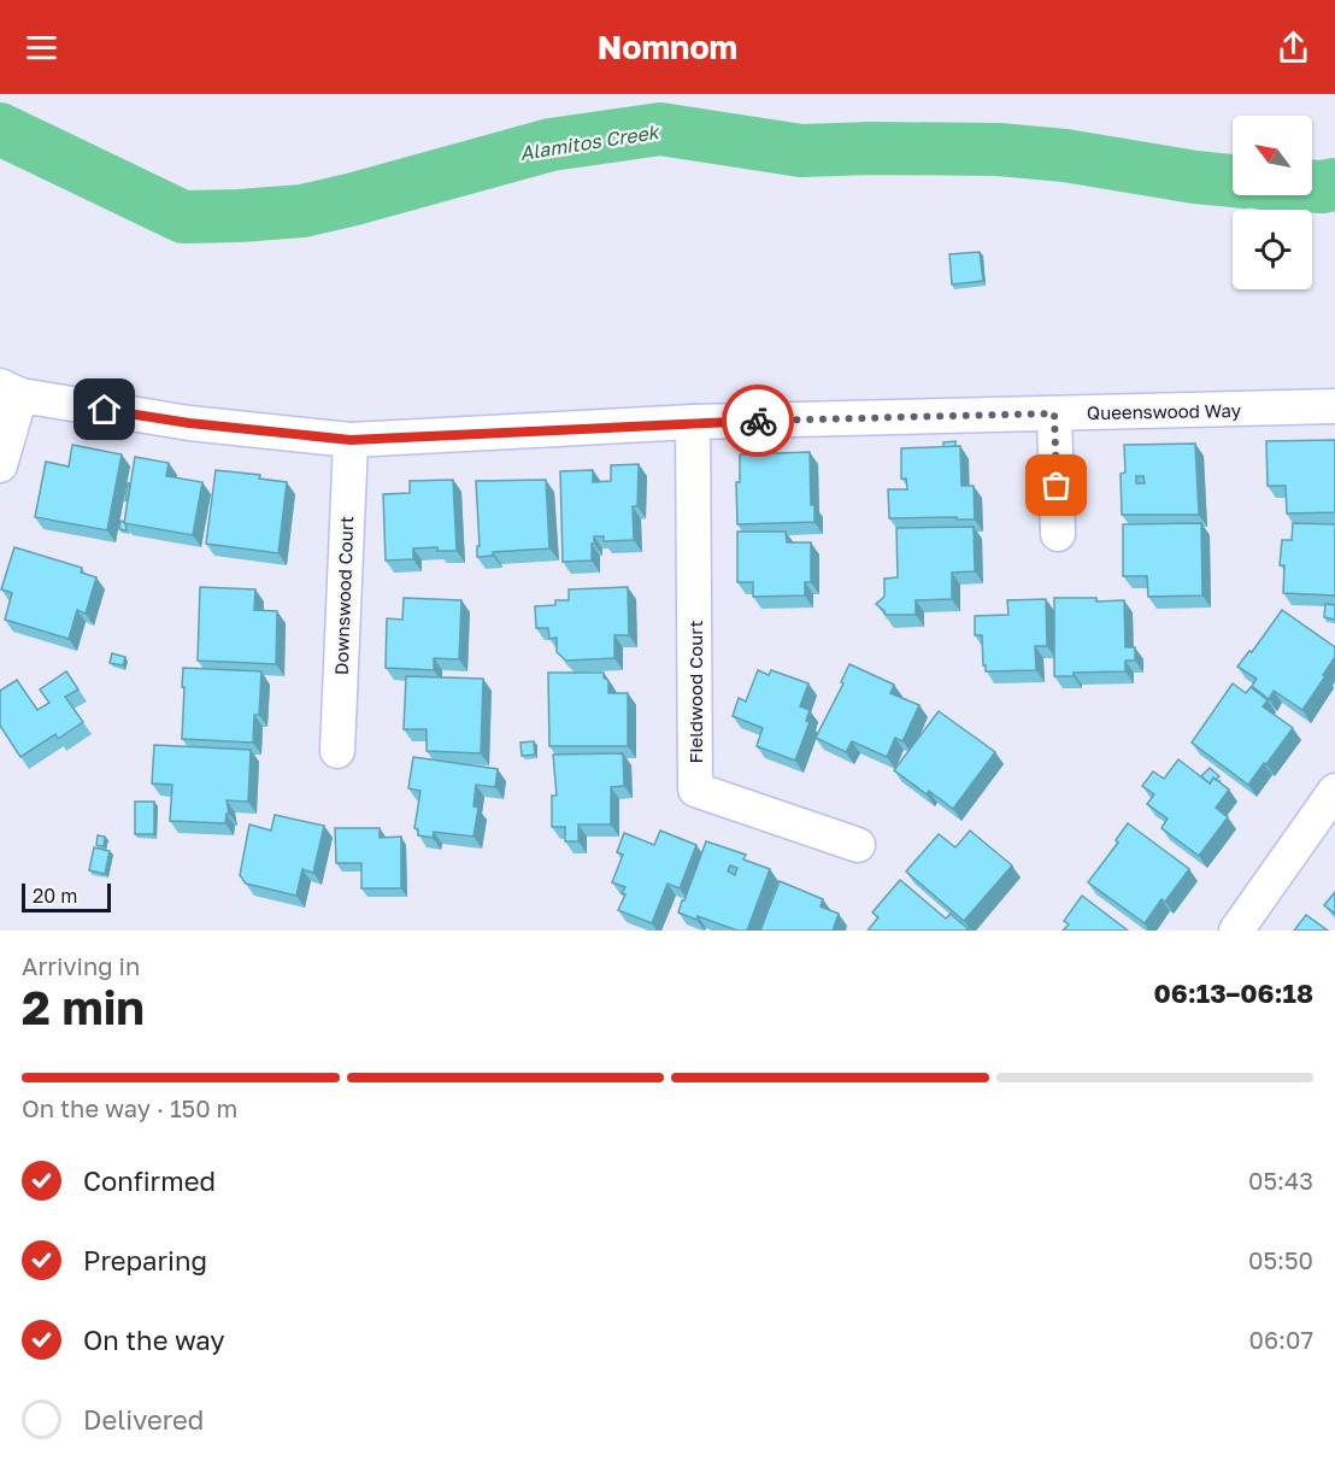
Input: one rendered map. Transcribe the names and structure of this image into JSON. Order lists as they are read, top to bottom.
{
  "streets": {
    "street": ["Queenswood Way", "Downswood Court", "Fieldwood Court"]
  },
  "crossings": [
    ["Queenswood Way", "Downswood Court"],
    ["Queenswood Way", "Fieldwood Court"]
  ],
  "water": ["Alamitos Creek"],
  "scale_bar": "20 m",
  "north": "top left",
  "page": {
    "header": "Nomnom",
    "scale": "20 m",
    "heading": ["2 min", "Arriving in", "06:13–06:18"],
    "bar": "On the way · 150 m",
    "list": [
      ["Confirmed", "05:43"],
      ["Preparing", "05:50"],
      ["On the way", "06:07"],
      "Delivered"
    ]
  }
}
